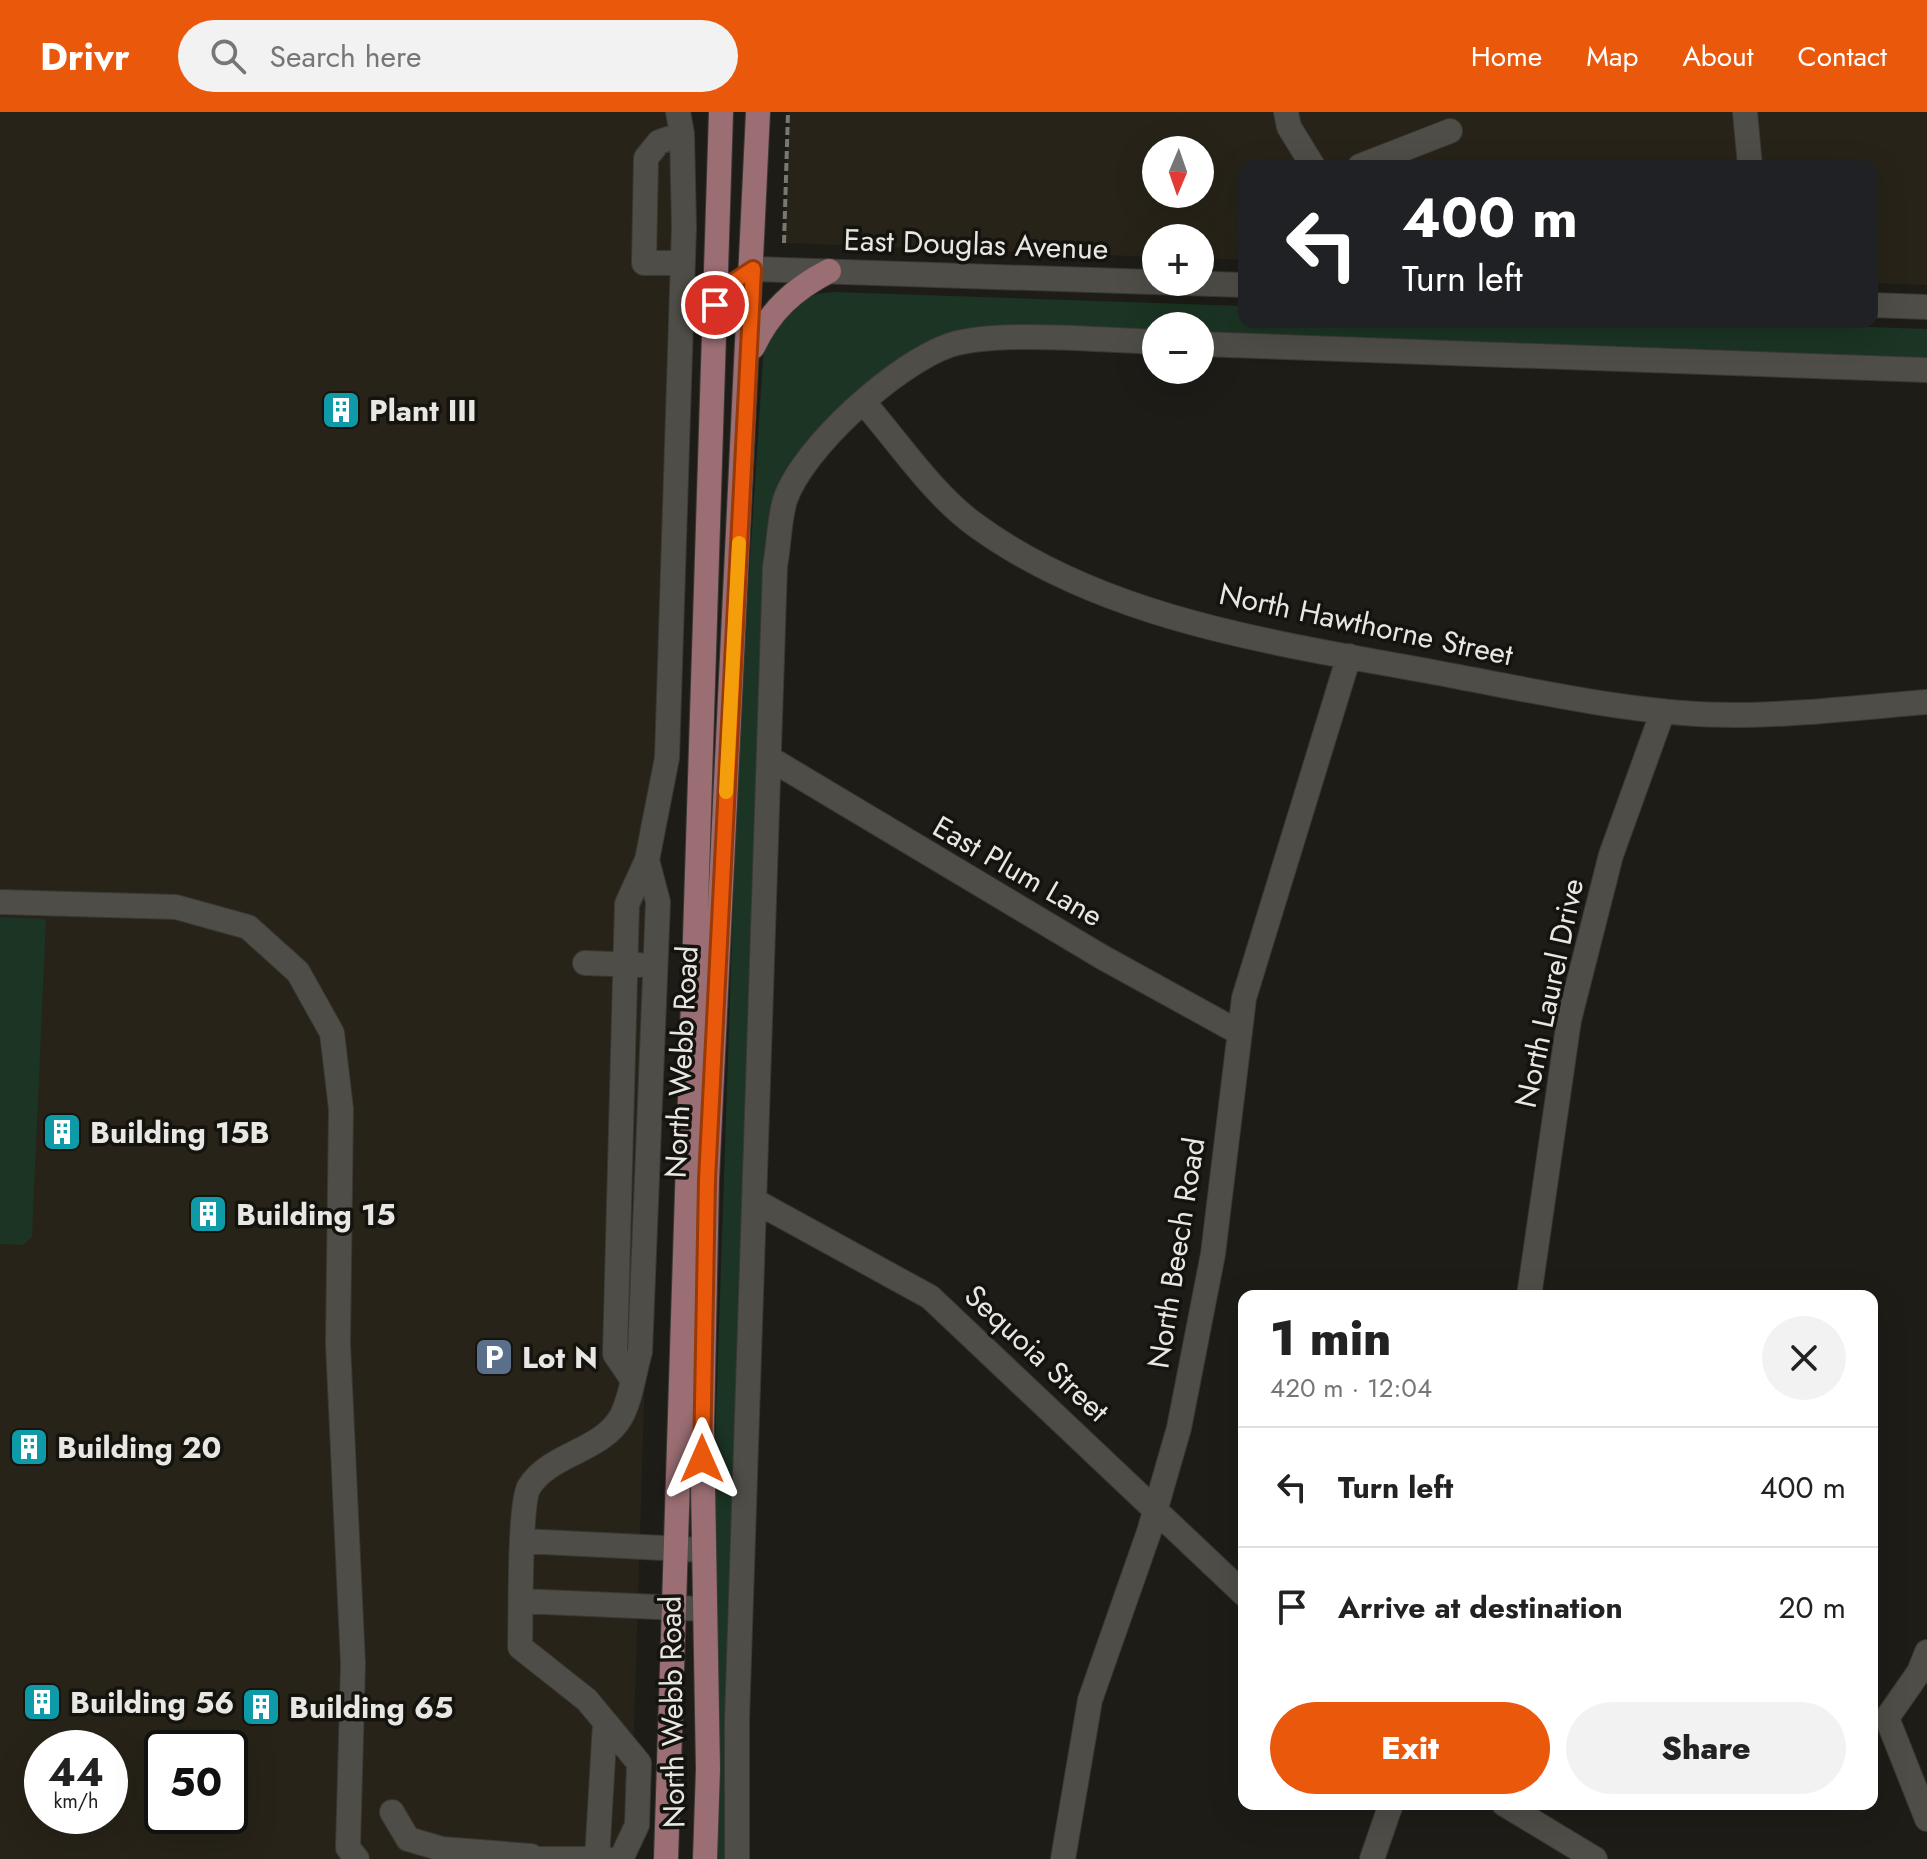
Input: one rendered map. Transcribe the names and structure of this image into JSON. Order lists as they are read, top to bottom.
{
  "streets": {
    "main road": ["North Webb Road"],
    "street": [
      "East Douglas Avenue",
      "North Hawthorne Street",
      "East Plum Lane",
      "North Laurel Drive",
      "North Beech Road",
      "Sequoia Street"
    ]
  },
  "crossings": [
    ["East Douglas Avenue", "North Webb Road"],
    ["North Hawthorne Street", "North Laurel Drive"],
    ["North Hawthorne Street", "North Beech Road"],
    ["East Plum Lane", "North Beech Road"],
    ["North Beech Road", "Sequoia Street"]
  ],
  "places": {
    "building": [
      "Plant III",
      "Building 15B",
      "Building 15",
      "Building 20",
      "Building 56",
      "Building 65"
    ],
    "parking": ["Lot N"]
  },
  "north": "bottom",
  "page": {
    "header": "Drivr",
    "search": "Search here",
    "nav": [
      "Home",
      "Map",
      "About",
      "Contact"
    ],
    "map_buttons": ["+", "−"],
    "turn": ["400 m", "Turn left"],
    "heading": ["1 min", "420 m · 12:04"],
    "list": [
      {
        "name": "Turn left",
        "value": "400 m"
      },
      {
        "name": "Arrive at destination",
        "value": "20 m"
      }
    ],
    "buttons": ["Exit", "Share"],
    "speed": "44 km/h",
    "limit": "50"
  }
}
